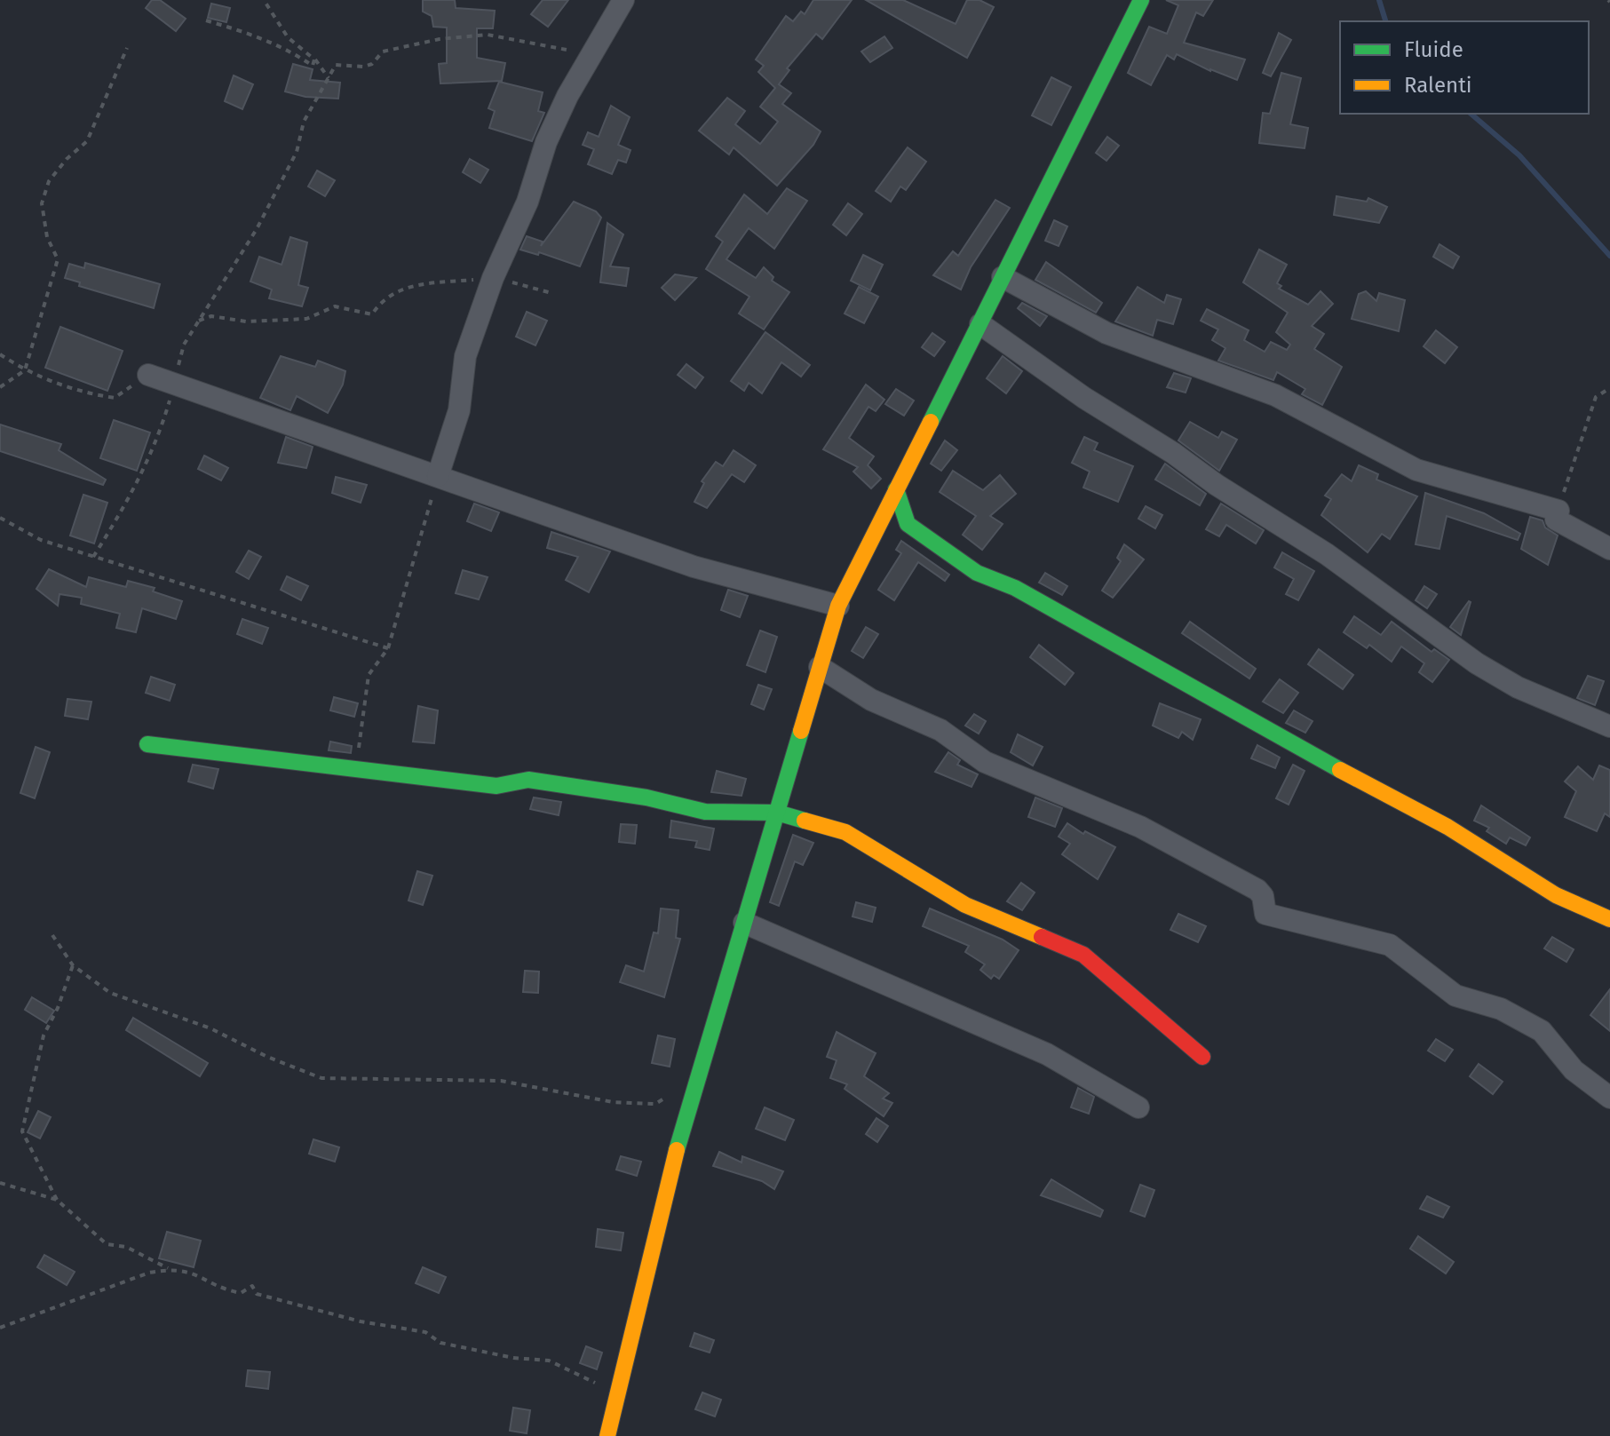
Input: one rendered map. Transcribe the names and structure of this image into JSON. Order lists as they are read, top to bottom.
{
  "legend": ["Fluide", "Ralenti"]
}
